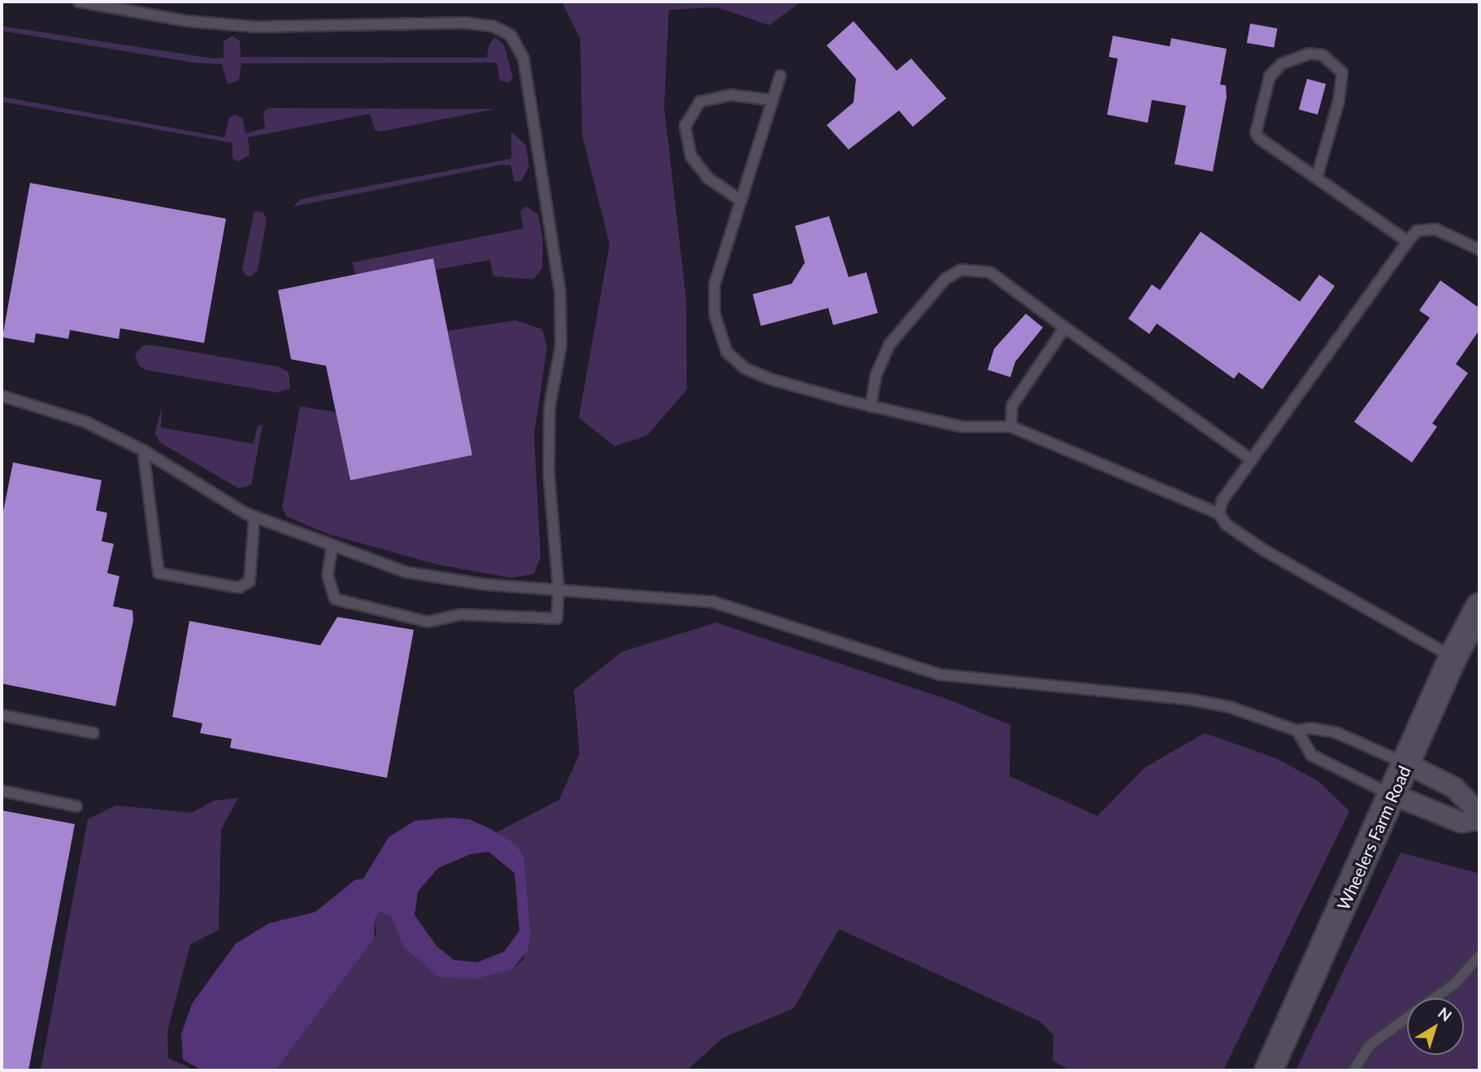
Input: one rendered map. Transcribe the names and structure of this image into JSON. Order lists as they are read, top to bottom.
{
  "streets": {
    "main road": ["Wheelers Farm Road"]
  },
  "north": "top right"
}
